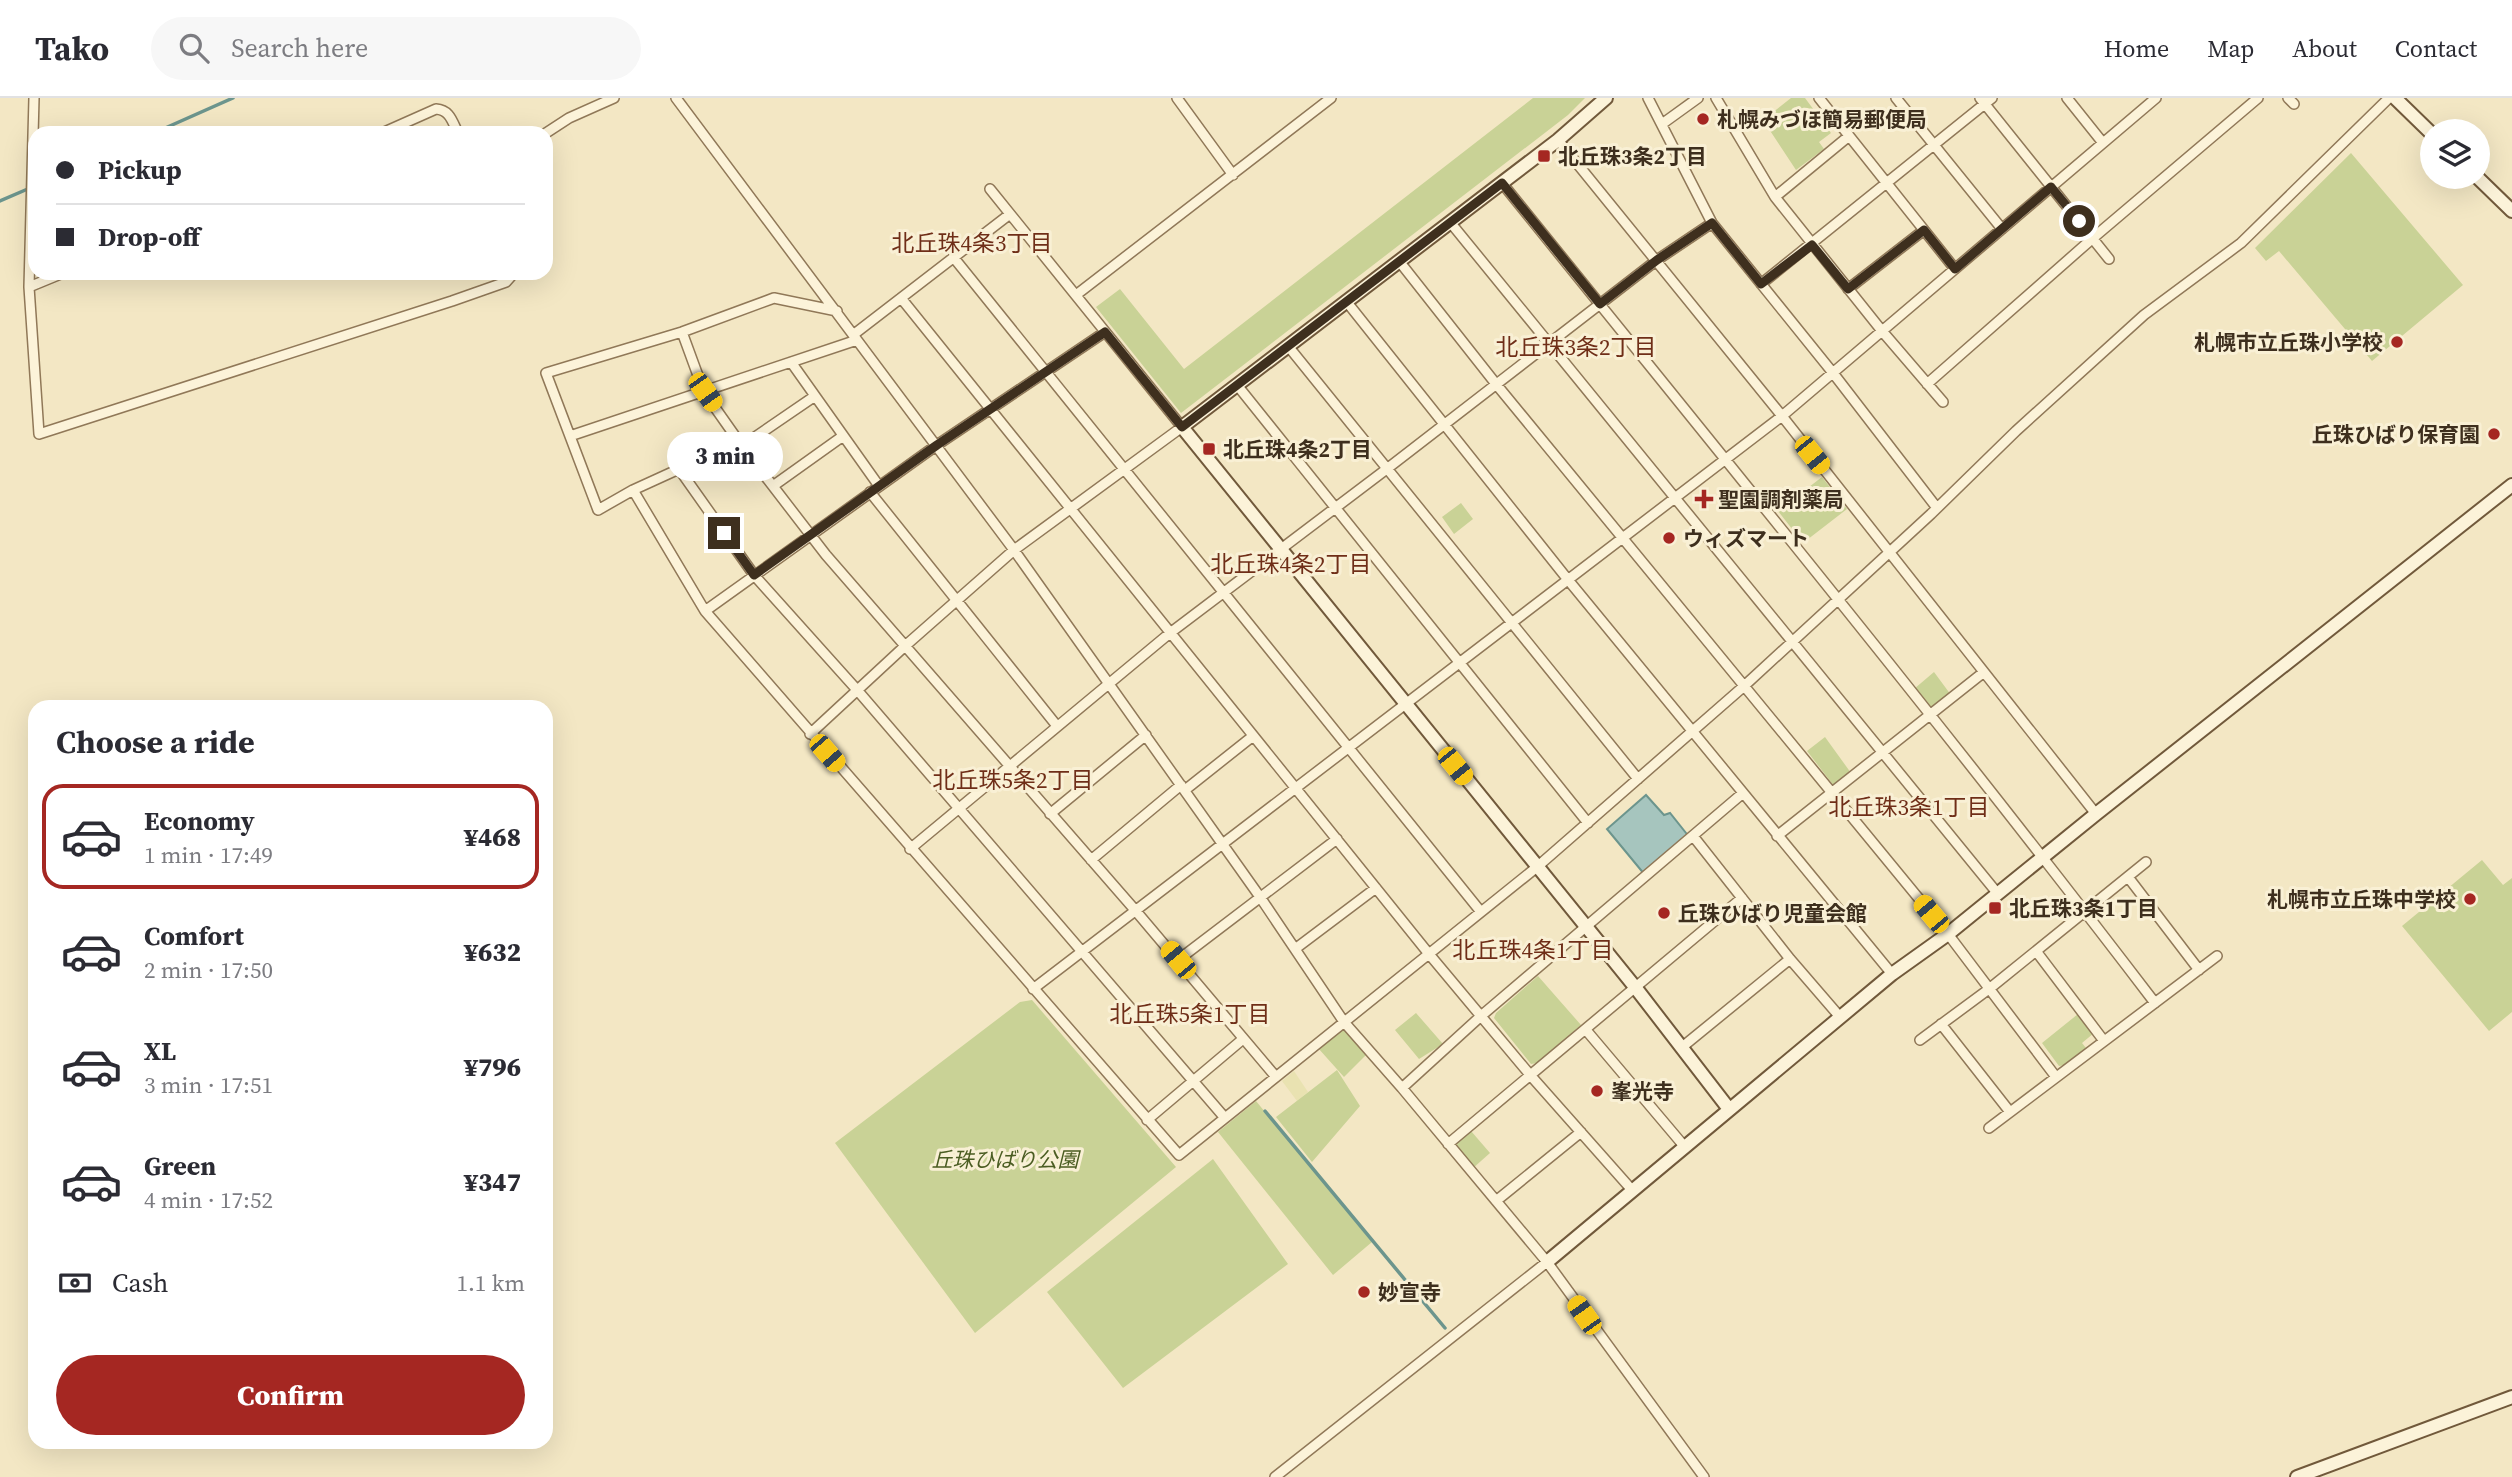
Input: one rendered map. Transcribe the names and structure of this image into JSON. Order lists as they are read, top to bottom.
{
  "districts": [
    "北丘珠4条3丁目",
    "北丘珠3条2丁目",
    "北丘珠4条2丁目",
    "北丘珠5条2丁目",
    "北丘珠3条1丁目",
    "北丘珠4条1丁目",
    "北丘珠5条1丁目"
  ],
  "parks": ["丘珠ひばり公園"],
  "places": {
    "other": [
      "札幌みづほ簡易郵便局",
      "札幌市立丘珠小学校",
      "丘珠ひばり保育園",
      "ウィズマート",
      "札幌市立丘珠中学校",
      "丘珠ひばり児童会館",
      "峯光寺",
      "妙宣寺"
    ],
    "transit": ["北丘珠3条2丁目", "北丘珠4条2丁目", "北丘珠3条1丁目"],
    "health": ["聖園調剤薬局"]
  },
  "page": {
    "header": "Tako",
    "search": "Search here",
    "nav": [
      "Home",
      "Map",
      "About",
      "Contact"
    ],
    "banner": ["Pickup", "Drop-off"],
    "bubble": "3 min",
    "heading": "Choose a ride",
    "list": [
      {
        "name": "Economy",
        "note": "1 min · 17:49",
        "value": "¥468"
      },
      {
        "name": "Comfort",
        "note": "2 min · 17:50",
        "value": "¥632"
      },
      {
        "name": "XL",
        "note": "3 min · 17:51",
        "value": "¥796"
      },
      {
        "name": "Green",
        "note": "4 min · 17:52",
        "value": "¥347"
      }
    ],
    "pay": ["Cash", "1.1 km"],
    "buttons": "Confirm"
  }
}
